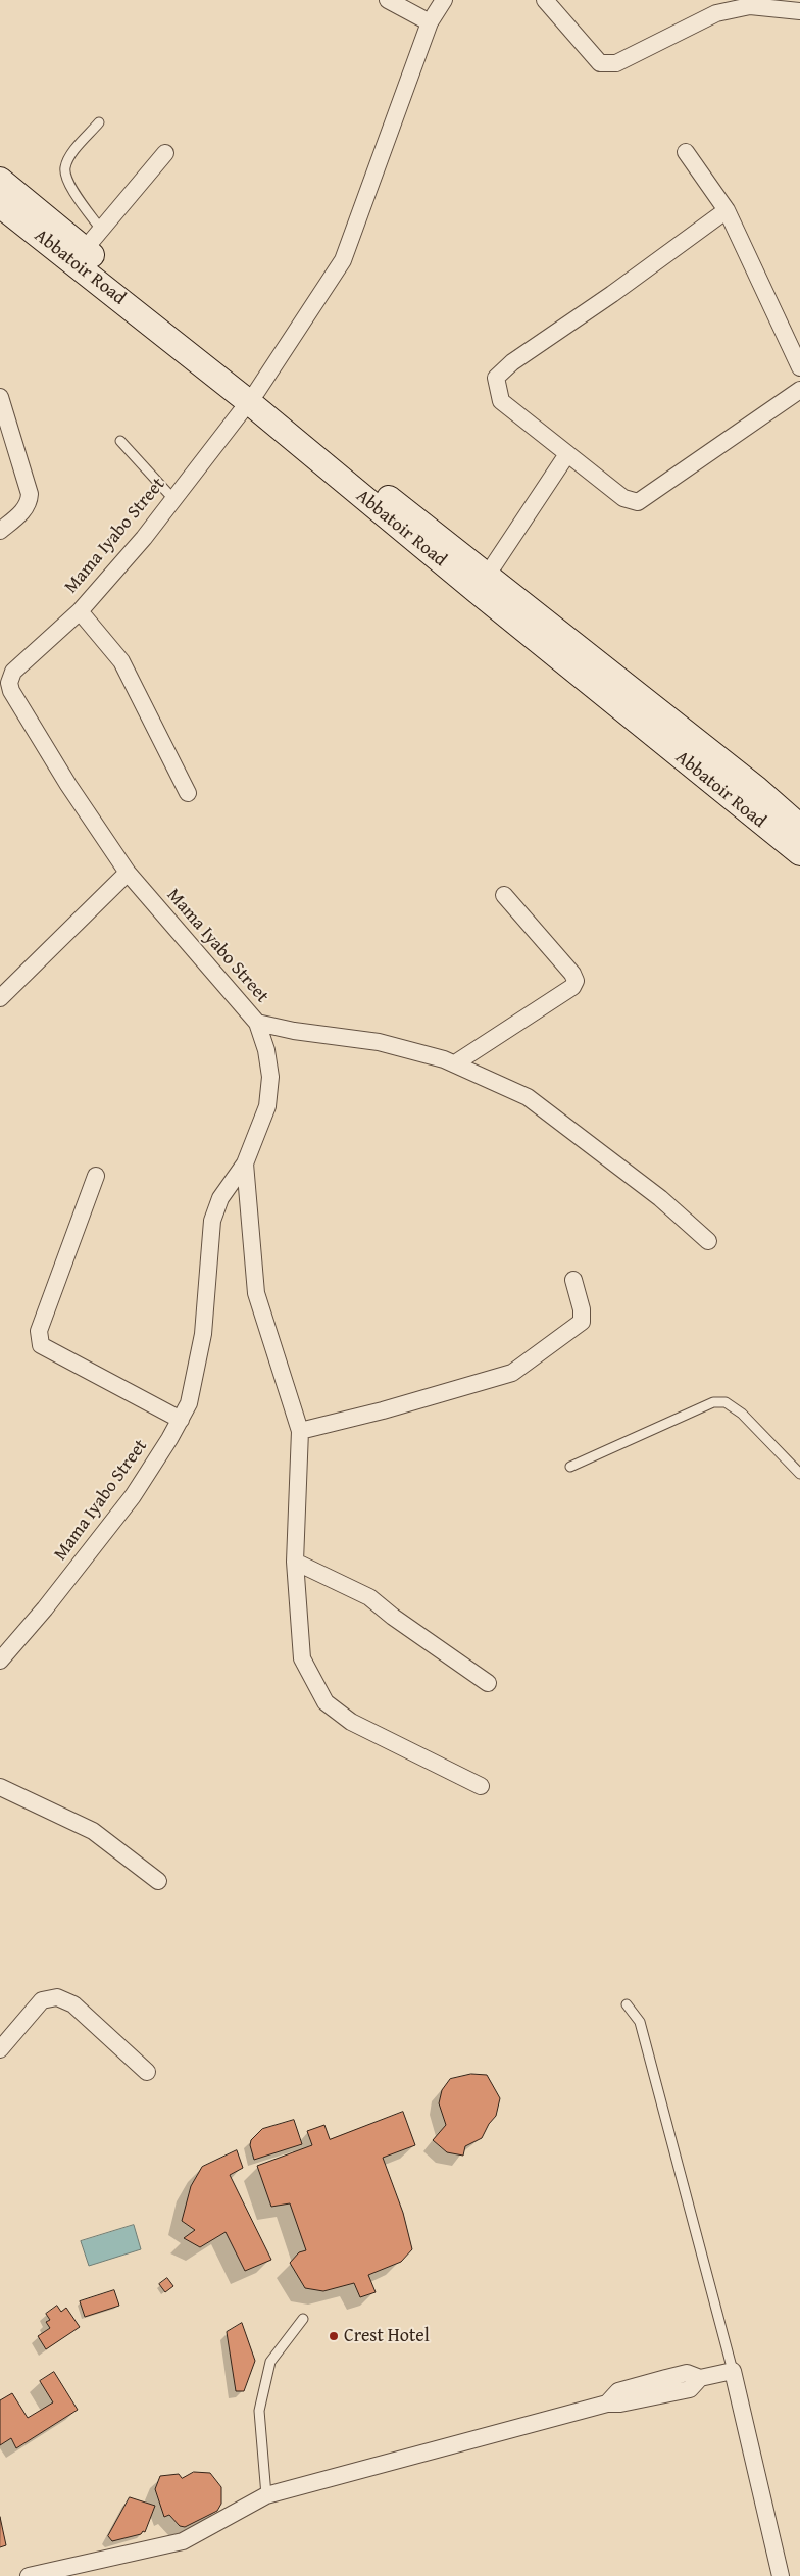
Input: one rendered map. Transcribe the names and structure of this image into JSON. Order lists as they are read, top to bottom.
{
  "streets": {
    "street": ["Abbatoir Road", "Mama Iyabo Street"]
  },
  "crossings": [
    ["Abbatoir Road", "Mama Iyabo Street"]
  ],
  "places": ["Crest Hotel"]
}
